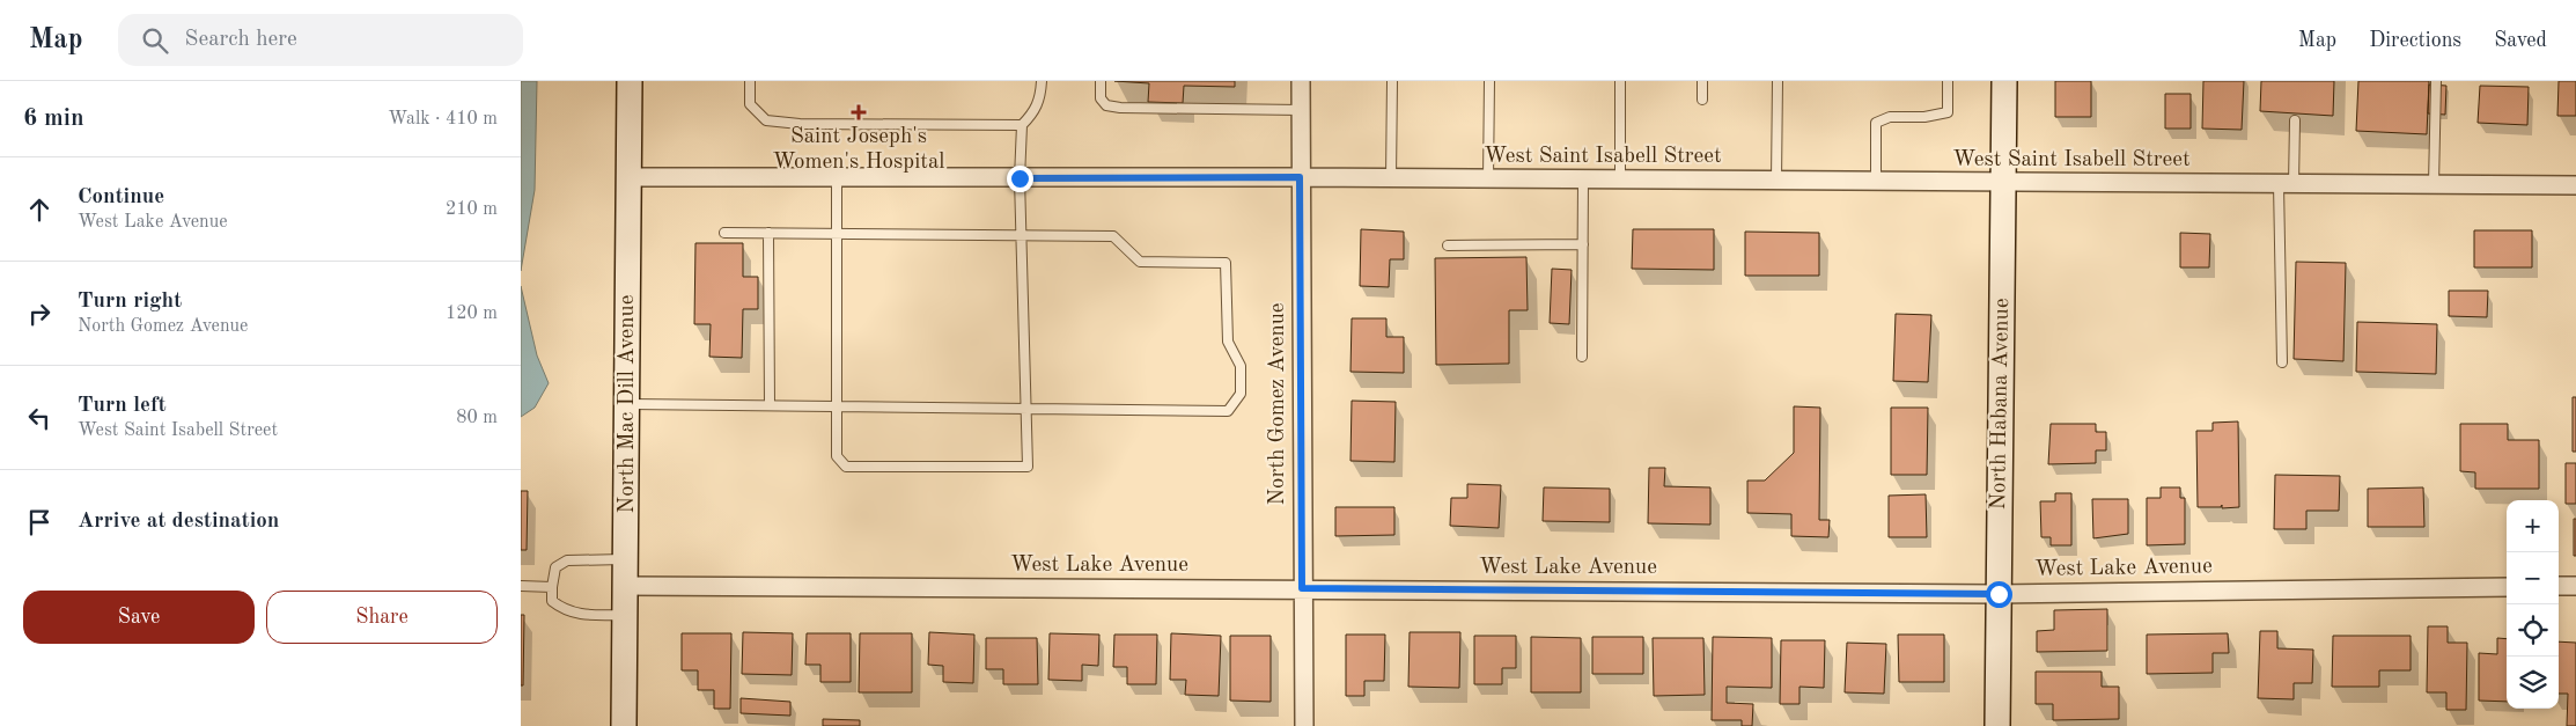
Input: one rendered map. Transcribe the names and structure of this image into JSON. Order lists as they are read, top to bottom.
{
  "streets": {
    "street": [
      "West Saint Isabell Street",
      "North Mac Dill Avenue",
      "North Gomez Avenue",
      "North Habana Avenue",
      "West Lake Avenue"
    ]
  },
  "crossings": [
    ["West Saint Isabell Street", "North Mac Dill Avenue"],
    ["West Saint Isabell Street", "North Gomez Avenue"],
    ["West Saint Isabell Street", "North Habana Avenue"],
    ["North Mac Dill Avenue", "West Lake Avenue"],
    ["North Gomez Avenue", "West Lake Avenue"],
    ["North Habana Avenue", "West Lake Avenue"]
  ],
  "places": {
    "health": ["Saint Joseph's Women's Hospital"]
  },
  "page": {
    "header": "Map",
    "search": "Search here",
    "nav": ["Map", "Directions", "Saved"],
    "heading": ["6 min", "Walk · 410 m"],
    "list": [
      ["Continue", "West Lake Avenue", "210 m"],
      ["Turn right", "North Gomez Avenue", "120 m"],
      ["Turn left", "West Saint Isabell Street", "80 m"],
      "Arrive at destination"
    ],
    "map_buttons": ["+", "−"],
    "buttons": ["Save", "Share"]
  }
}
